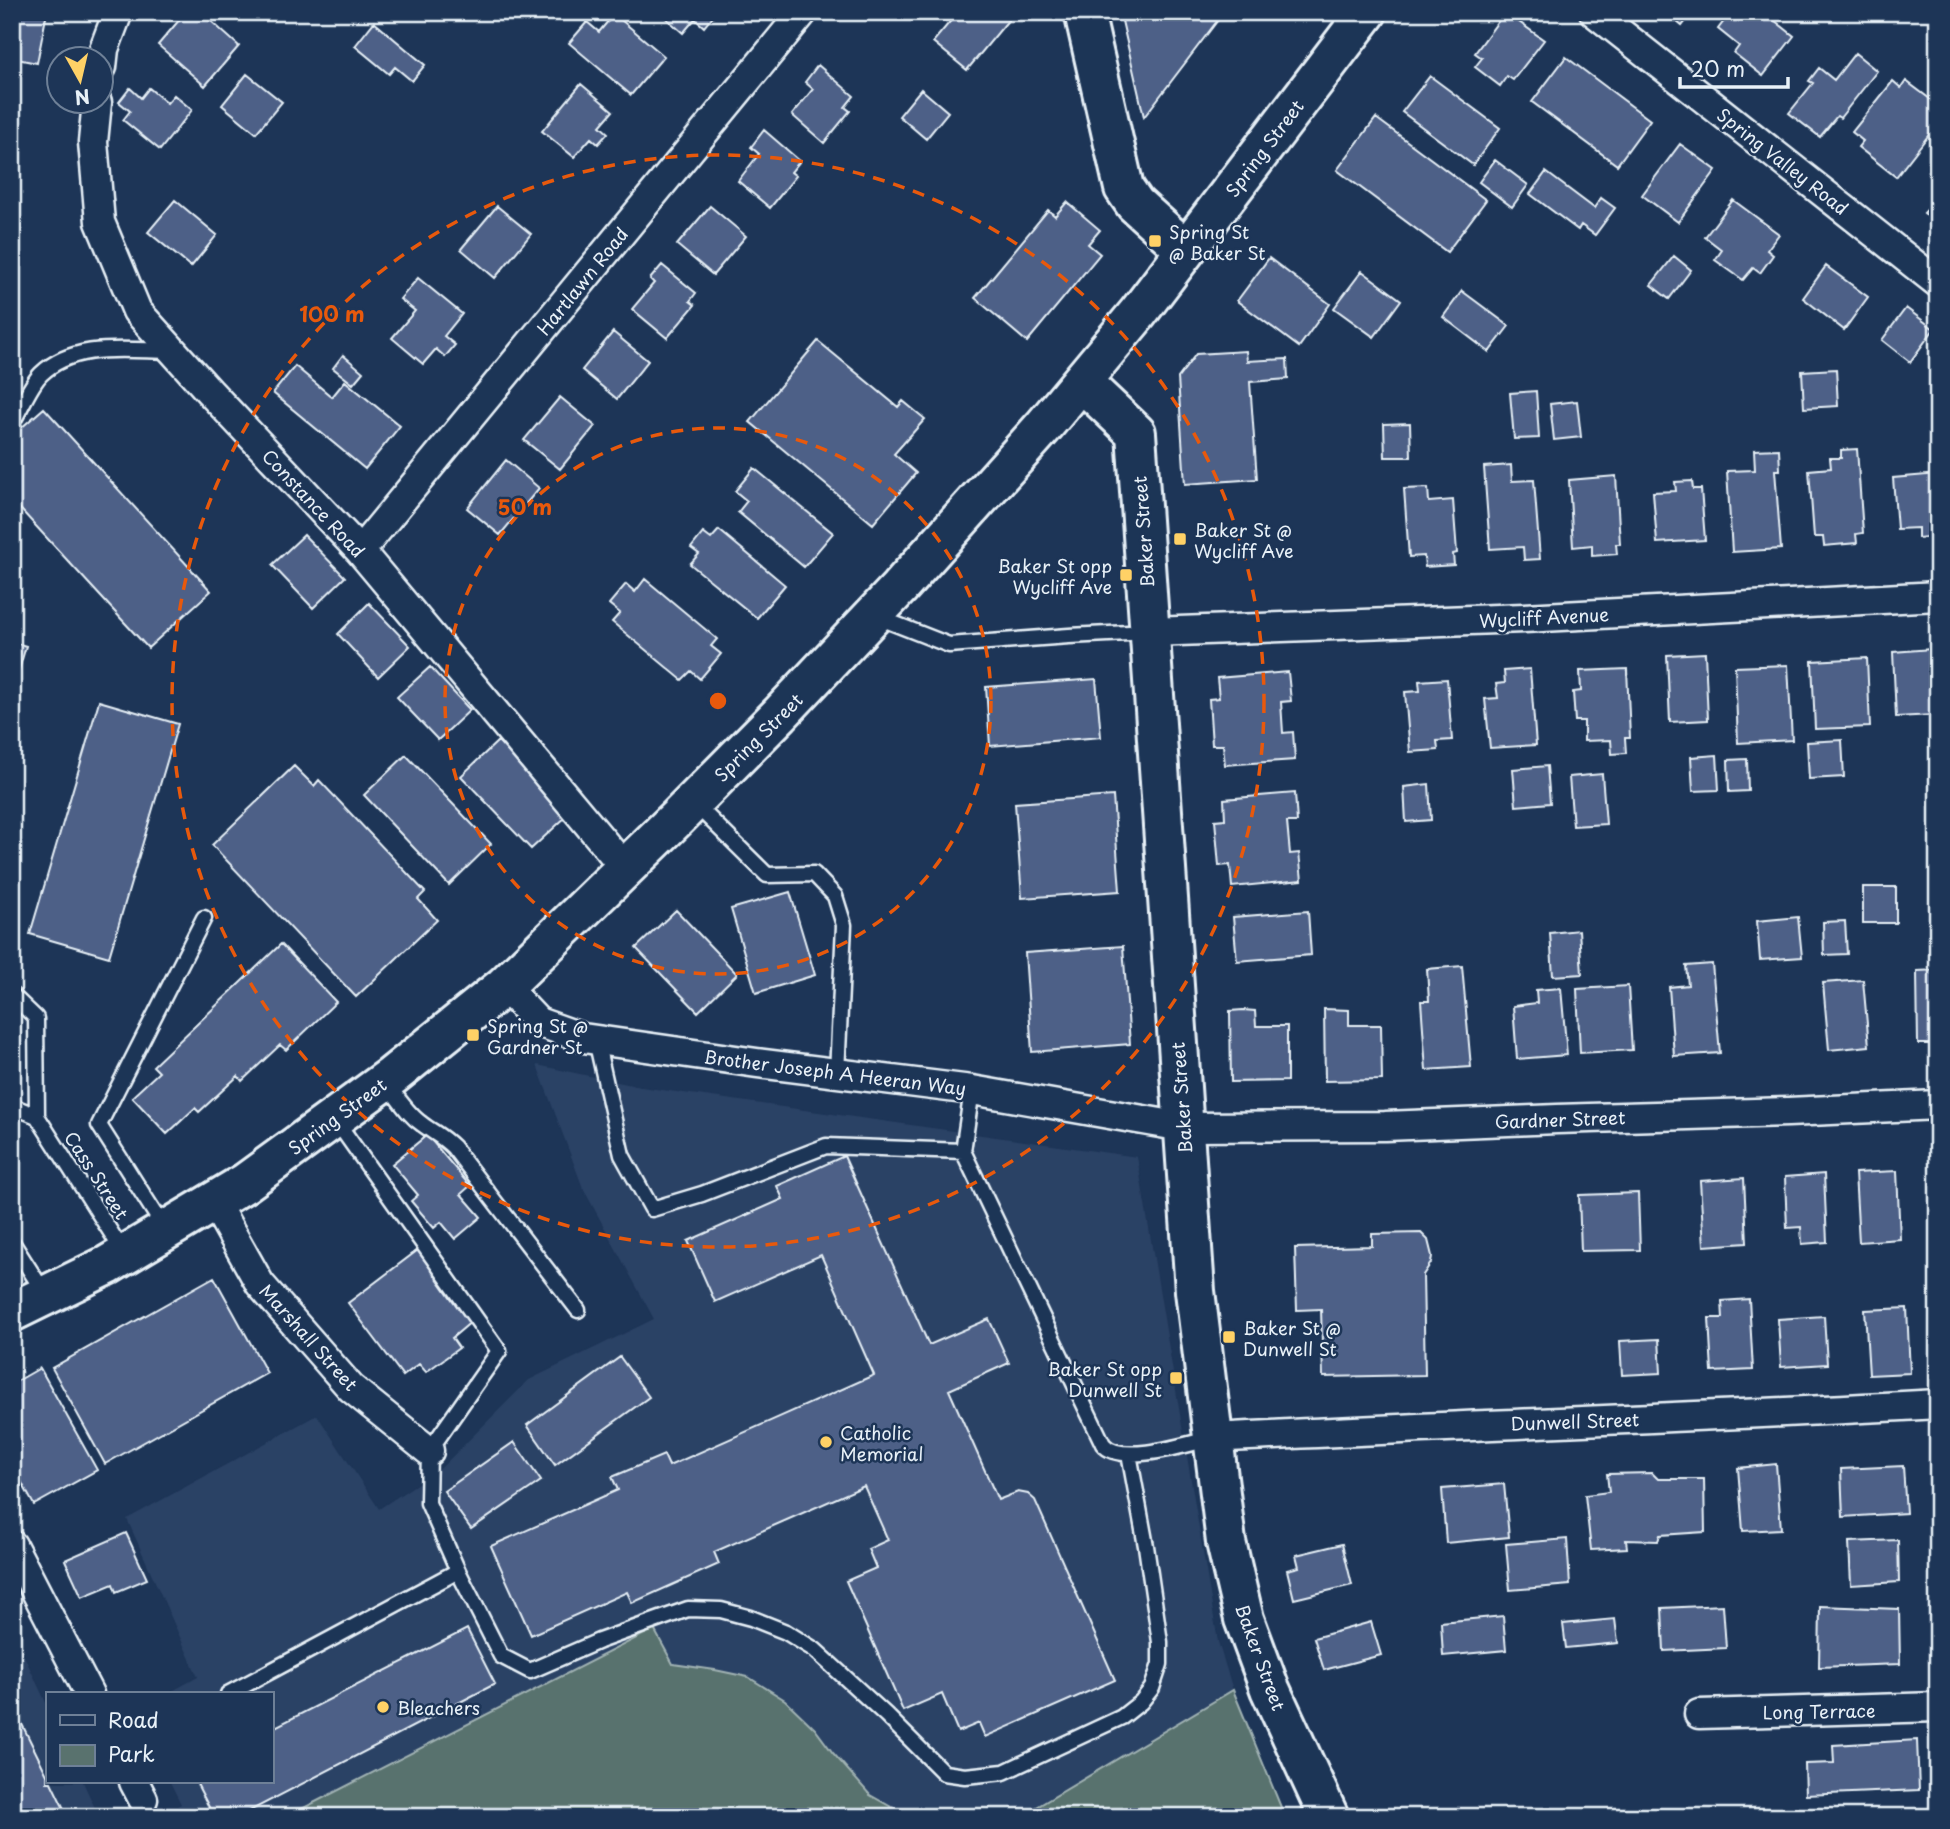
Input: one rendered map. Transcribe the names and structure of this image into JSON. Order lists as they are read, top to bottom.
{
  "streets": {
    "main road": ["Spring Street", "Baker Street"],
    "street": [
      "Spring Valley Road",
      "Hartlawn Road",
      "Constance Road",
      "Wycliff Avenue",
      "Brother Joseph A Heeran Way",
      "Gardner Street",
      "Marshall Street",
      "Dunwell Street",
      "Long Terrace"
    ],
    "lane": ["Cass Street"]
  },
  "crossings": [
    ["Spring Street", "Constance Road"],
    ["Spring Street", "Baker Street"],
    ["Spring Street", "Brother Joseph A Heeran Way"],
    ["Spring Street", "Cass Street"],
    ["Spring Street", "Marshall Street"],
    ["Hartlawn Road", "Constance Road"],
    ["Baker Street", "Wycliff Avenue"],
    ["Baker Street", "Brother Joseph A Heeran Way"],
    ["Baker Street", "Gardner Street"],
    ["Baker Street", "Dunwell Street"],
    ["Brother Joseph A Heeran Way", "Gardner Street"]
  ],
  "places": {
    "transit": [
      "Spring St @ Baker St",
      "Baker St @ Wycliff Ave",
      "Baker St opp Wycliff Ave",
      "Spring St @ Gardner St",
      "Baker St @ Dunwell St",
      "Baker St opp Dunwell St"
    ],
    "other": ["Catholic Memorial", "Bleachers"]
  },
  "legend": ["Road", "Park"],
  "scale_bar": "20 m",
  "north": "bottom",
  "rings": ["100 m", "50 m"]
}
